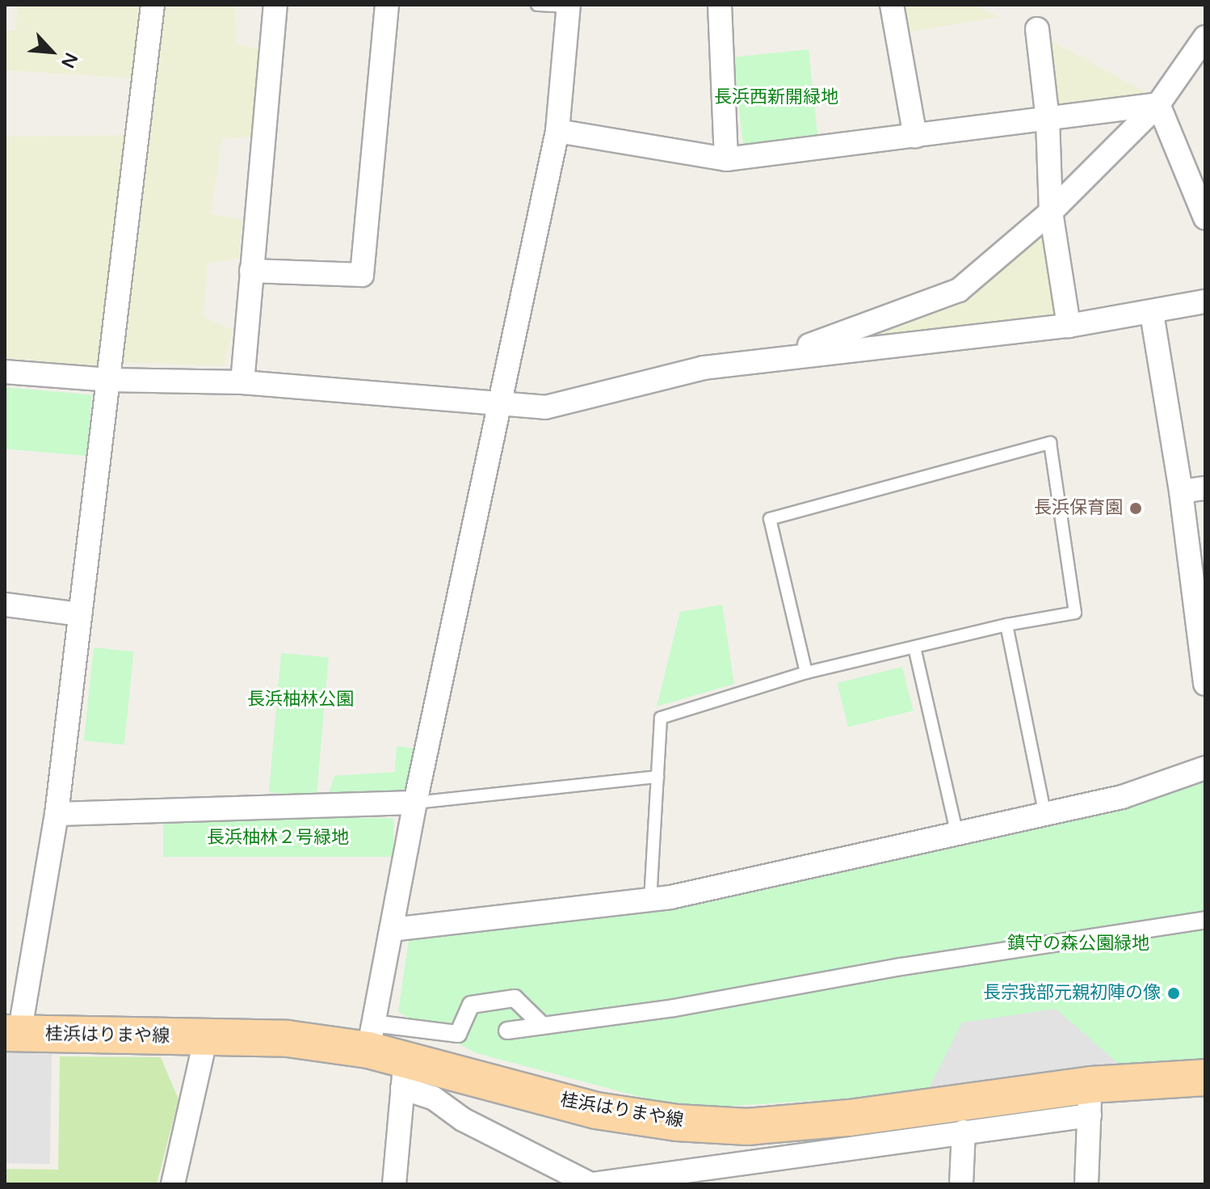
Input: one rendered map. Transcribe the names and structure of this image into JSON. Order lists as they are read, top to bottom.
{
  "streets": {
    "main road": ["桂浜はりまや線"]
  },
  "parks": [
    "長浜西新開緑地",
    "長浜柚林公園",
    "長浜柚林２号緑地",
    "鎮守の森公園緑地"
  ],
  "places": ["長浜保育園", "長宗我部元親初陣の像"],
  "north": "bottom right"
}
